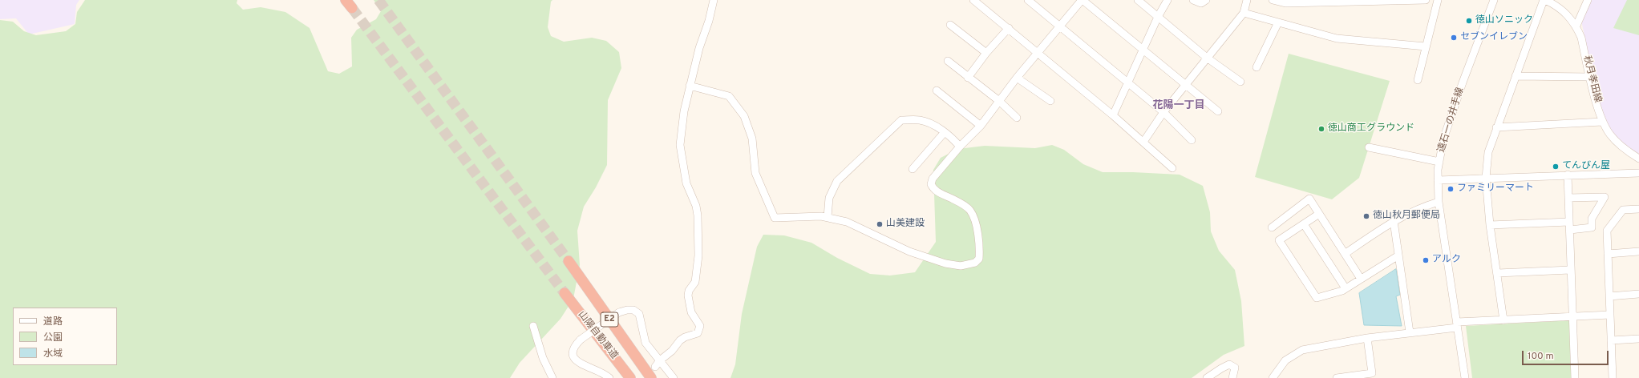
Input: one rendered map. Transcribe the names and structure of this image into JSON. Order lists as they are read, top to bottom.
{
  "streets": {
    "highway": ["E2", "山陽自動車道"],
    "street": ["秋月孝田線", "遠石一の井手線"]
  },
  "districts": ["花陽一丁目"],
  "places": [
    "徳山ソニック",
    "セブンイレブン",
    "徳山商工グラウンド",
    "てんびん屋",
    "ファミリーマート",
    "徳山秋月郵便局",
    "山美建設",
    "アルク"
  ],
  "legend": ["道路", "公園", "水域"],
  "scale_bar": "100 m"
}
